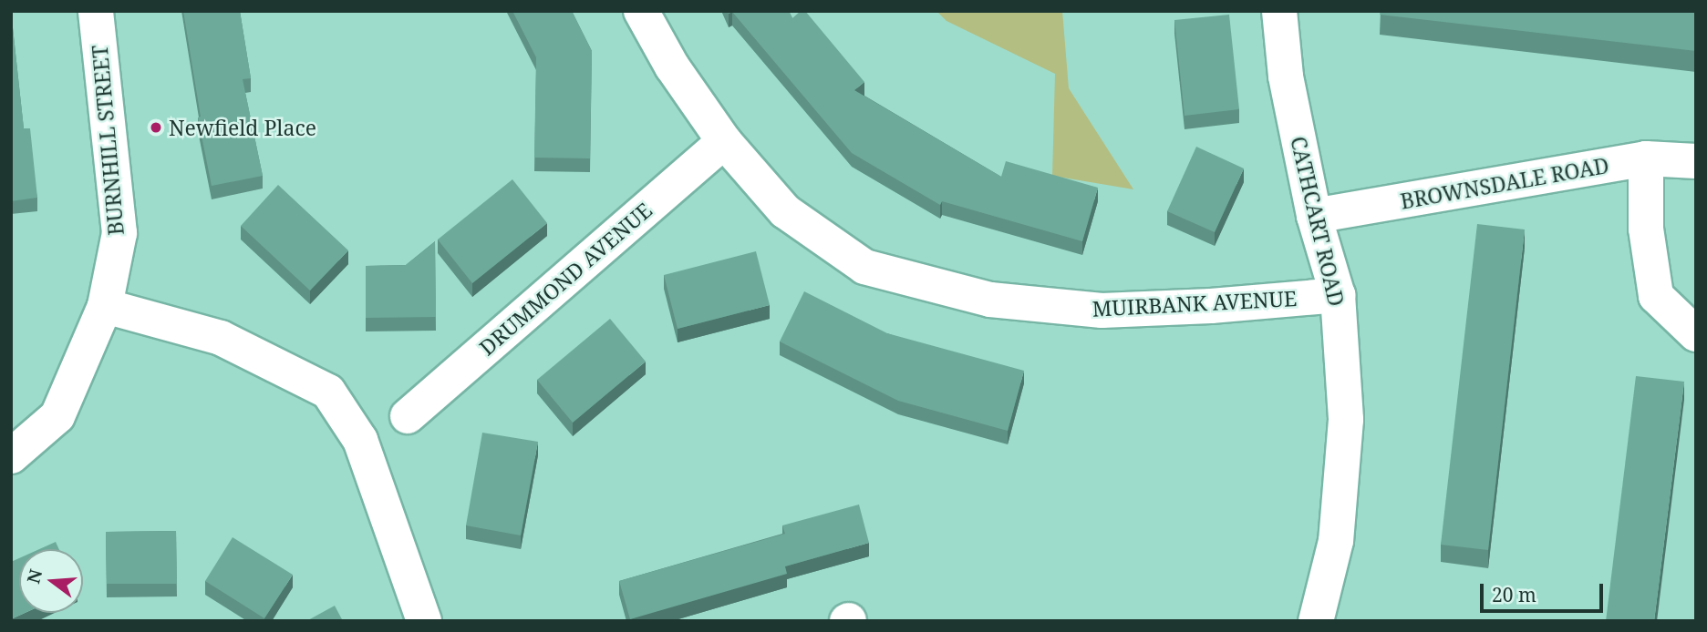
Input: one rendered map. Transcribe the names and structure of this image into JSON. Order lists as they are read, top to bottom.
{
  "streets": {
    "street": [
      "BURNHILL STREET",
      "BROWNSDALE ROAD",
      "CATHCART ROAD",
      "DRUMMOND AVENUE",
      "MUIRBANK AVENUE"
    ]
  },
  "crossings": [
    ["BROWNSDALE ROAD", "CATHCART ROAD"],
    ["CATHCART ROAD", "MUIRBANK AVENUE"],
    ["DRUMMOND AVENUE", "MUIRBANK AVENUE"]
  ],
  "places": ["Newfield Place"],
  "scale_bar": "20 m",
  "north": "left"
}
